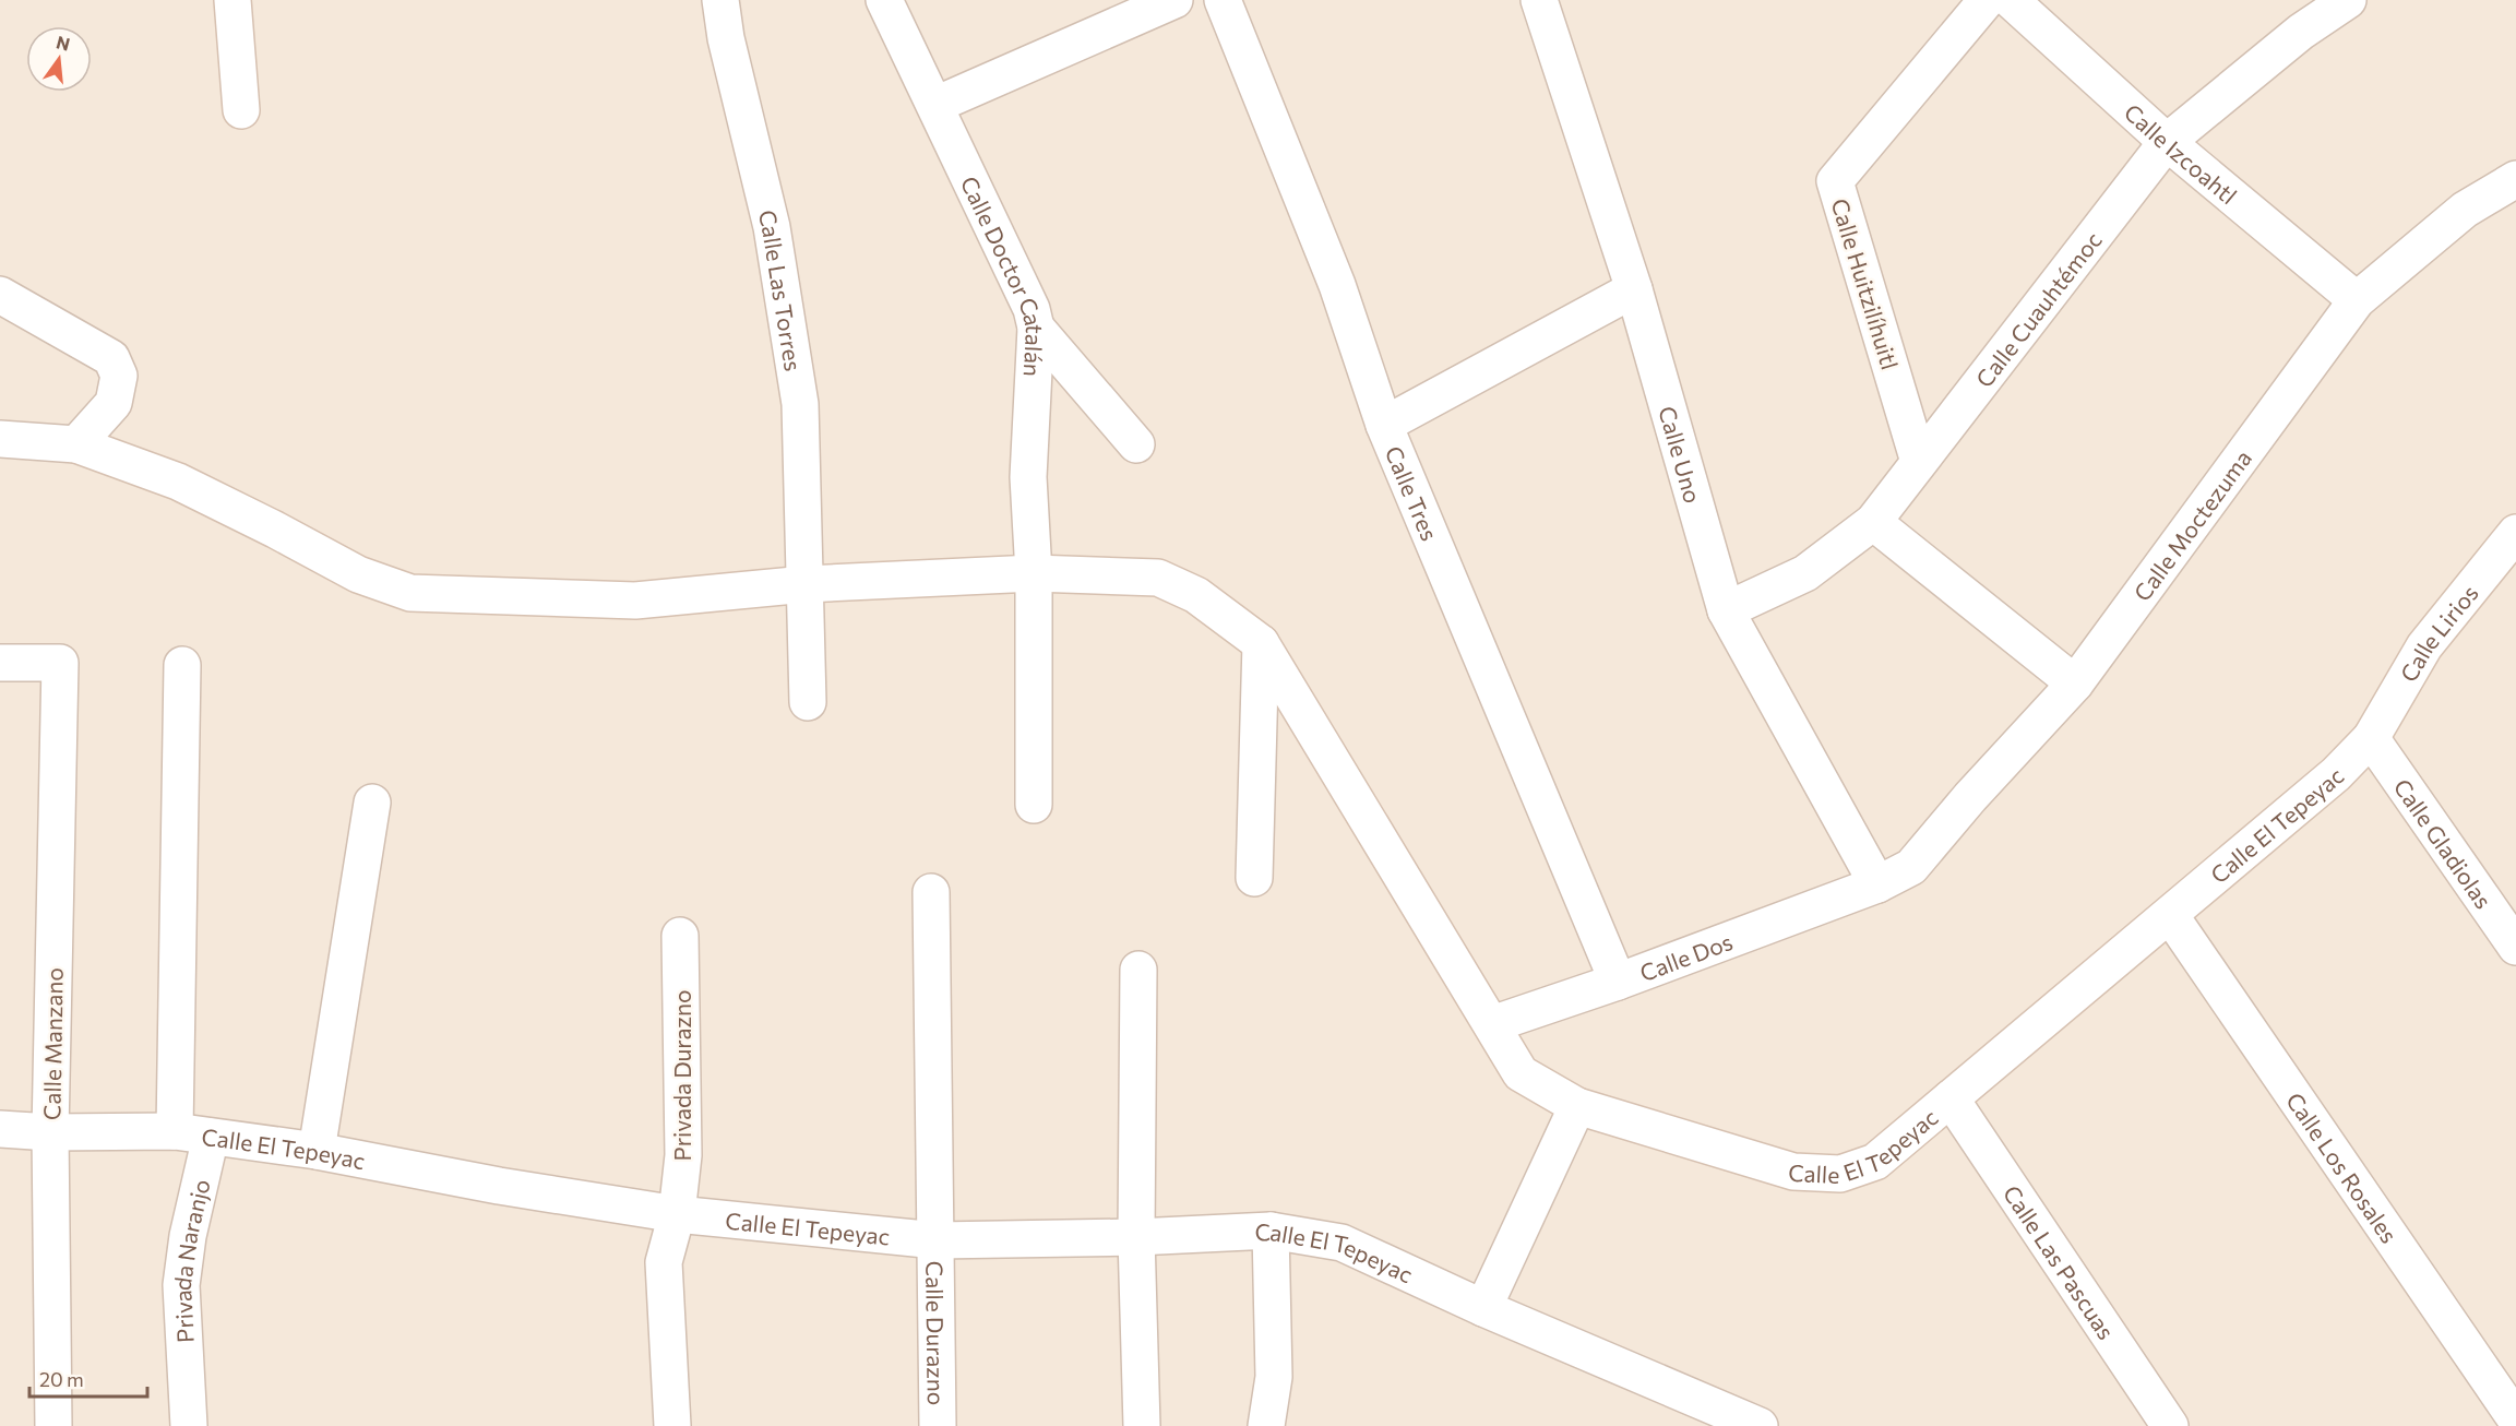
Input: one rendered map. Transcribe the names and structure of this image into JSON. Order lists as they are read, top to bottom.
{
  "streets": {
    "street": [
      "Calle Izcoahtl",
      "Calle Doctor Catalán",
      "Calle Huitzilíhuitl",
      "Calle Las Torres",
      "Calle Cuauhtémoc",
      "Calle Uno",
      "Calle Tres",
      "Calle Moctezuma",
      "Calle Lirios",
      "Calle El Tepeyac",
      "Calle Gladiolas",
      "Calle Dos",
      "Calle Manzano",
      "Privada Durazno",
      "Calle Los Rosales",
      "Privada Naranjo",
      "Calle Las Pascuas",
      "Calle Durazno"
    ]
  },
  "crossings": [
    ["Calle Izcoahtl", "Calle Cuauhtémoc"],
    ["Calle Izcoahtl", "Calle Moctezuma"],
    ["Calle Huitzilíhuitl", "Calle Cuauhtémoc"],
    ["Calle Cuauhtémoc", "Calle Uno"],
    ["Calle Uno", "Calle Moctezuma"],
    ["Calle Uno", "Calle Dos"],
    ["Calle Tres", "Calle Dos"],
    ["Calle Moctezuma", "Calle Dos"],
    ["Calle Lirios", "Calle El Tepeyac"],
    ["Calle Lirios", "Calle Gladiolas"],
    ["Calle El Tepeyac", "Calle Gladiolas"],
    ["Calle El Tepeyac", "Calle Dos"],
    ["Calle El Tepeyac", "Calle Manzano"],
    ["Calle El Tepeyac", "Privada Durazno"],
    ["Calle El Tepeyac", "Calle Los Rosales"],
    ["Calle El Tepeyac", "Privada Naranjo"],
    ["Calle El Tepeyac", "Calle Las Pascuas"],
    ["Calle El Tepeyac", "Calle Durazno"]
  ],
  "scale_bar": "20 m",
  "north": "top"
}
